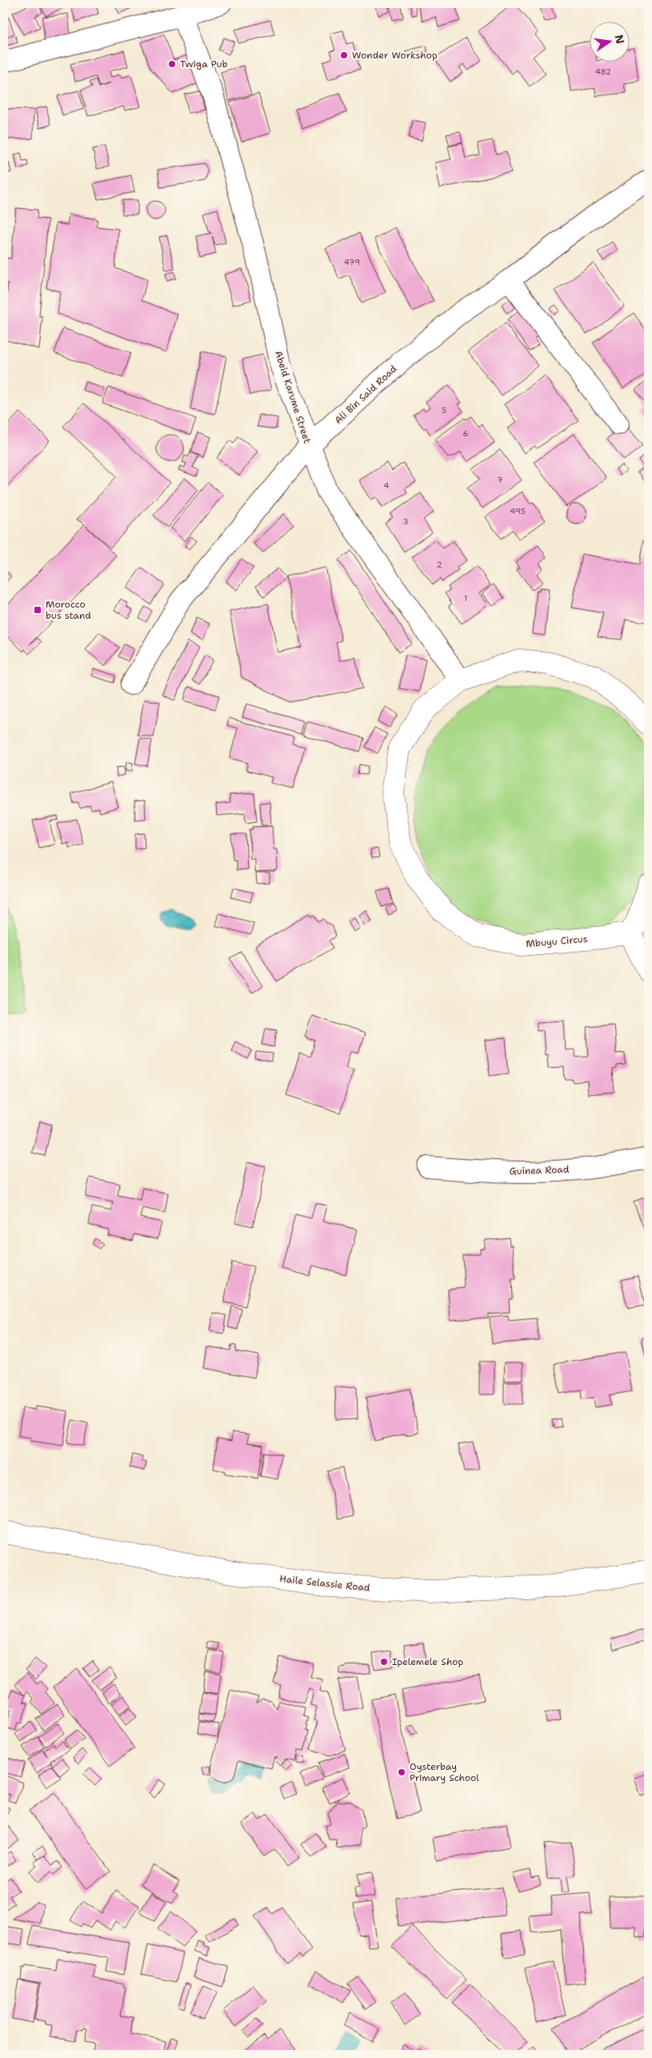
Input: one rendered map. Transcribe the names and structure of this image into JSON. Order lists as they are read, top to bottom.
{
  "streets": {
    "street": [
      "Ali Bin Said Road",
      "Abeid Karume Street",
      "Mbuyu Circus",
      "Guinea Road",
      "Haile Selassie Road"
    ]
  },
  "crossings": [
    ["Ali Bin Said Road", "Abeid Karume Street"]
  ],
  "places": {
    "other": [
      "Wonder Workshop",
      "Twiga Pub",
      "Ipelemele Shop",
      "Oysterbay Primary School"
    ],
    "transit": ["Morocco bus stand"]
  },
  "house_numbers": [
    "482",
    "479",
    "5",
    "6",
    "7",
    "4",
    "495",
    "3",
    "2",
    "1"
  ],
  "north": "right"
}
